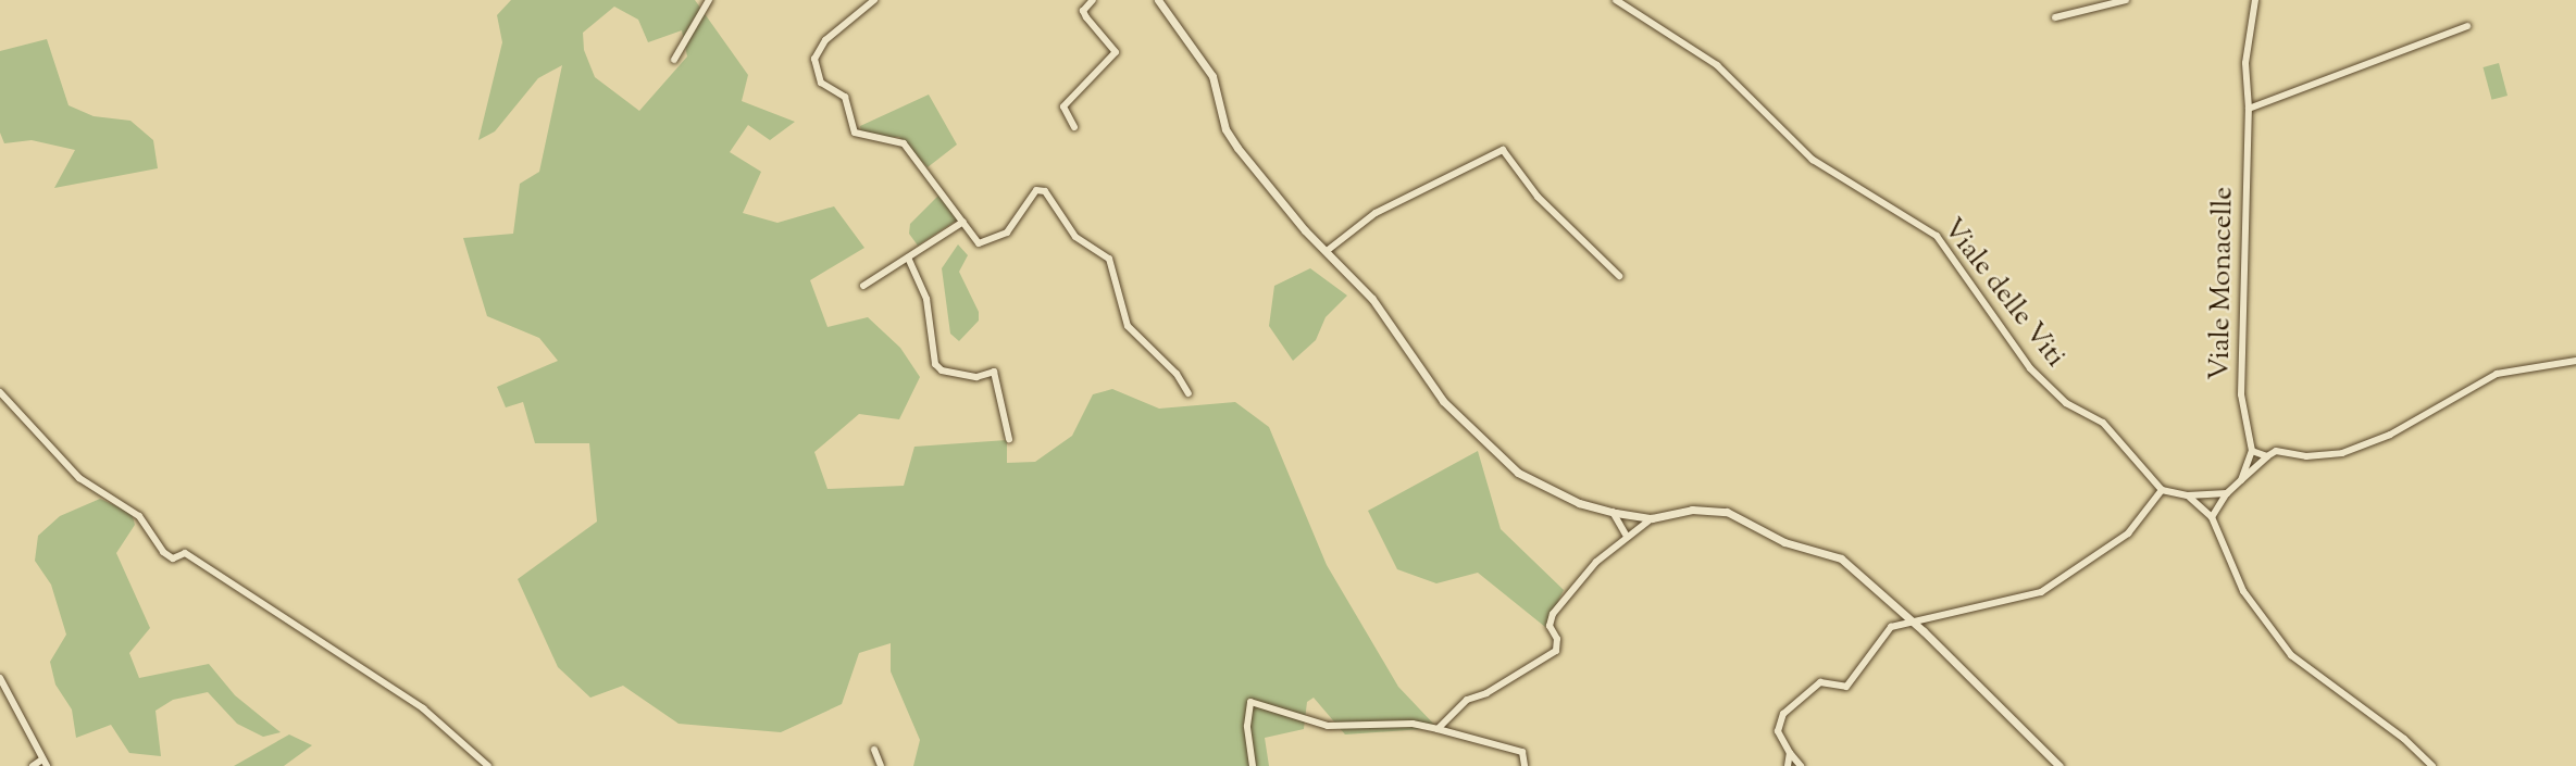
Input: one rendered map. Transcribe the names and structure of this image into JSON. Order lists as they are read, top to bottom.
{
  "streets": {
    "street": ["Viale Monacelle", "Viale delle Viti"]
  }
}
